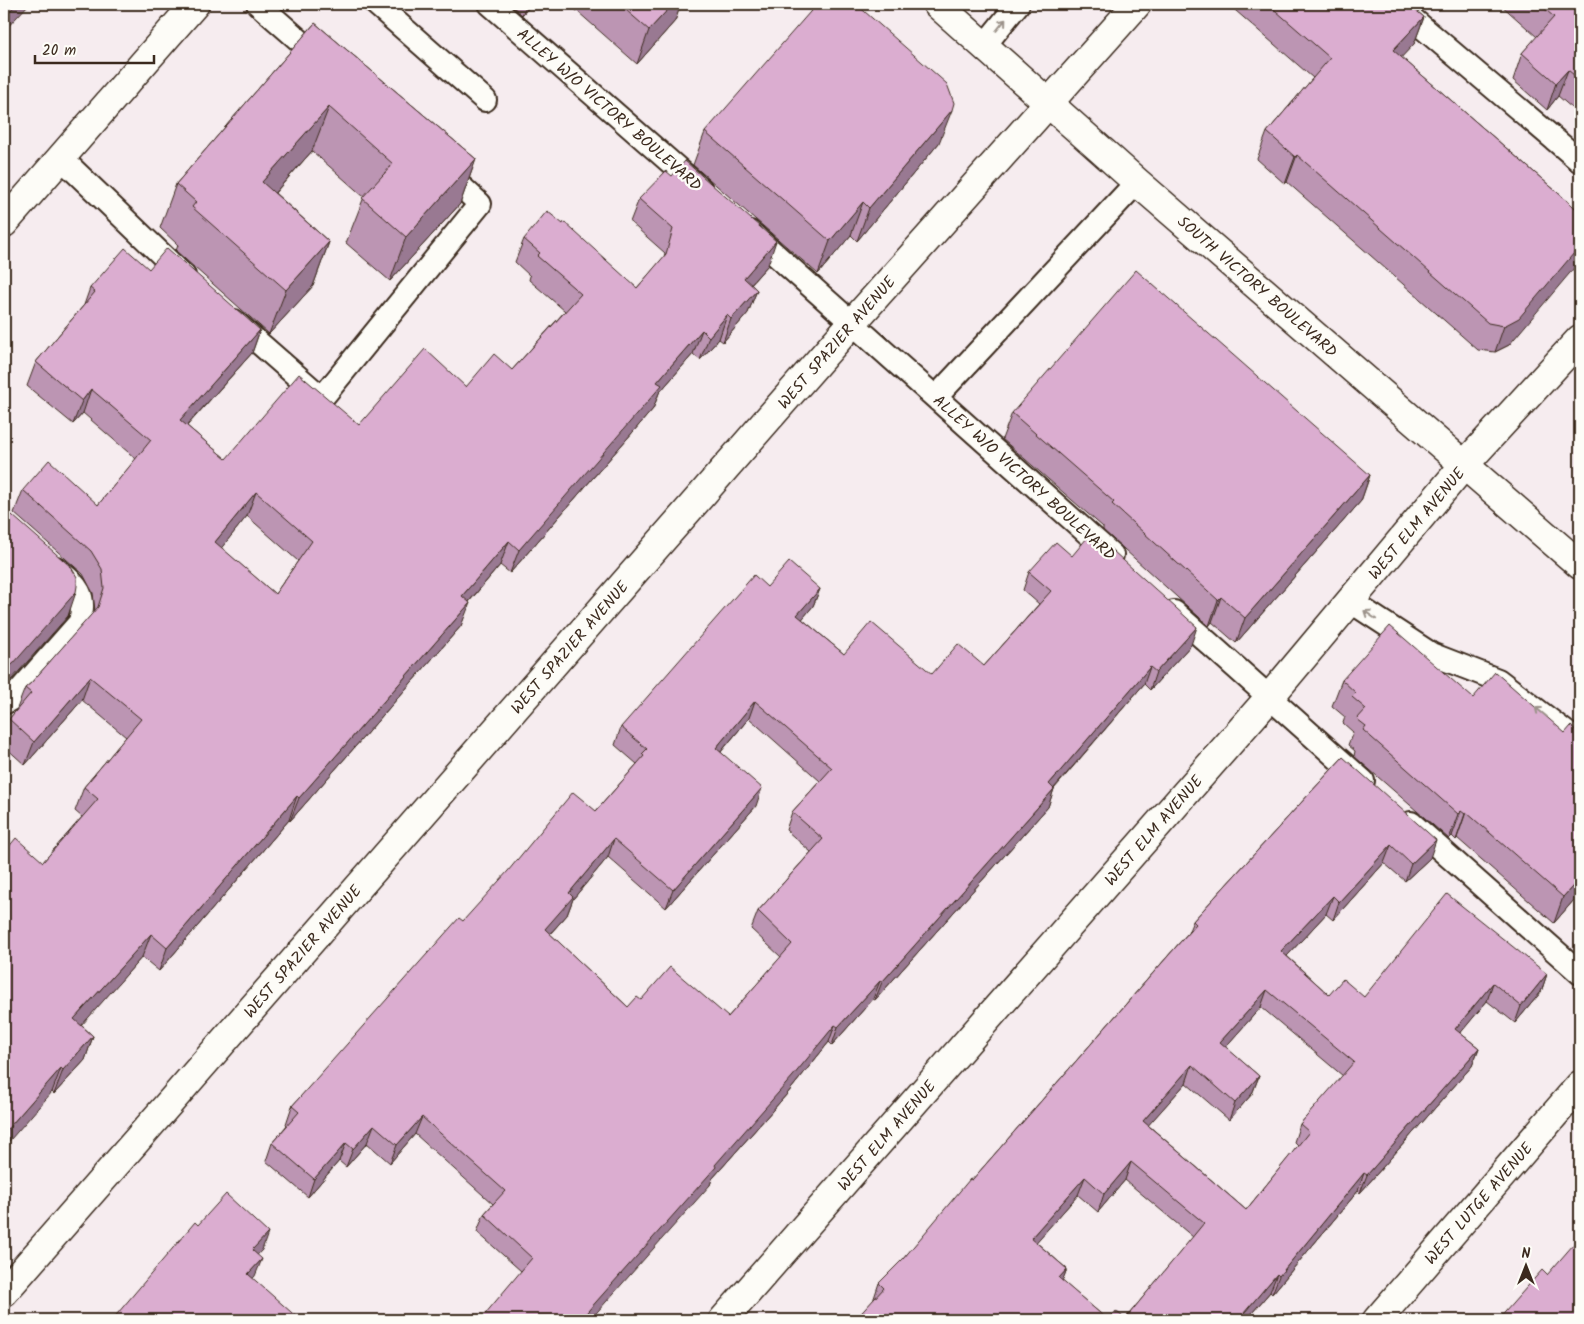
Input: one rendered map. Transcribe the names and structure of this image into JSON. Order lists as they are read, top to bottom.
{
  "streets": {
    "street": [
      "SOUTH VICTORY BOULEVARD",
      "WEST SPAZIER AVENUE",
      "WEST ELM AVENUE",
      "WEST LUTGE AVENUE"
    ],
    "lane": ["ALLEY W/O VICTORY BOULEVARD"]
  },
  "crossings": [
    ["ALLEY W/O VICTORY BOULEVARD", "WEST SPAZIER AVENUE"],
    ["SOUTH VICTORY BOULEVARD", "WEST SPAZIER AVENUE"],
    ["SOUTH VICTORY BOULEVARD", "WEST ELM AVENUE"]
  ],
  "scale_bar": "20 m",
  "north": "top"
}
